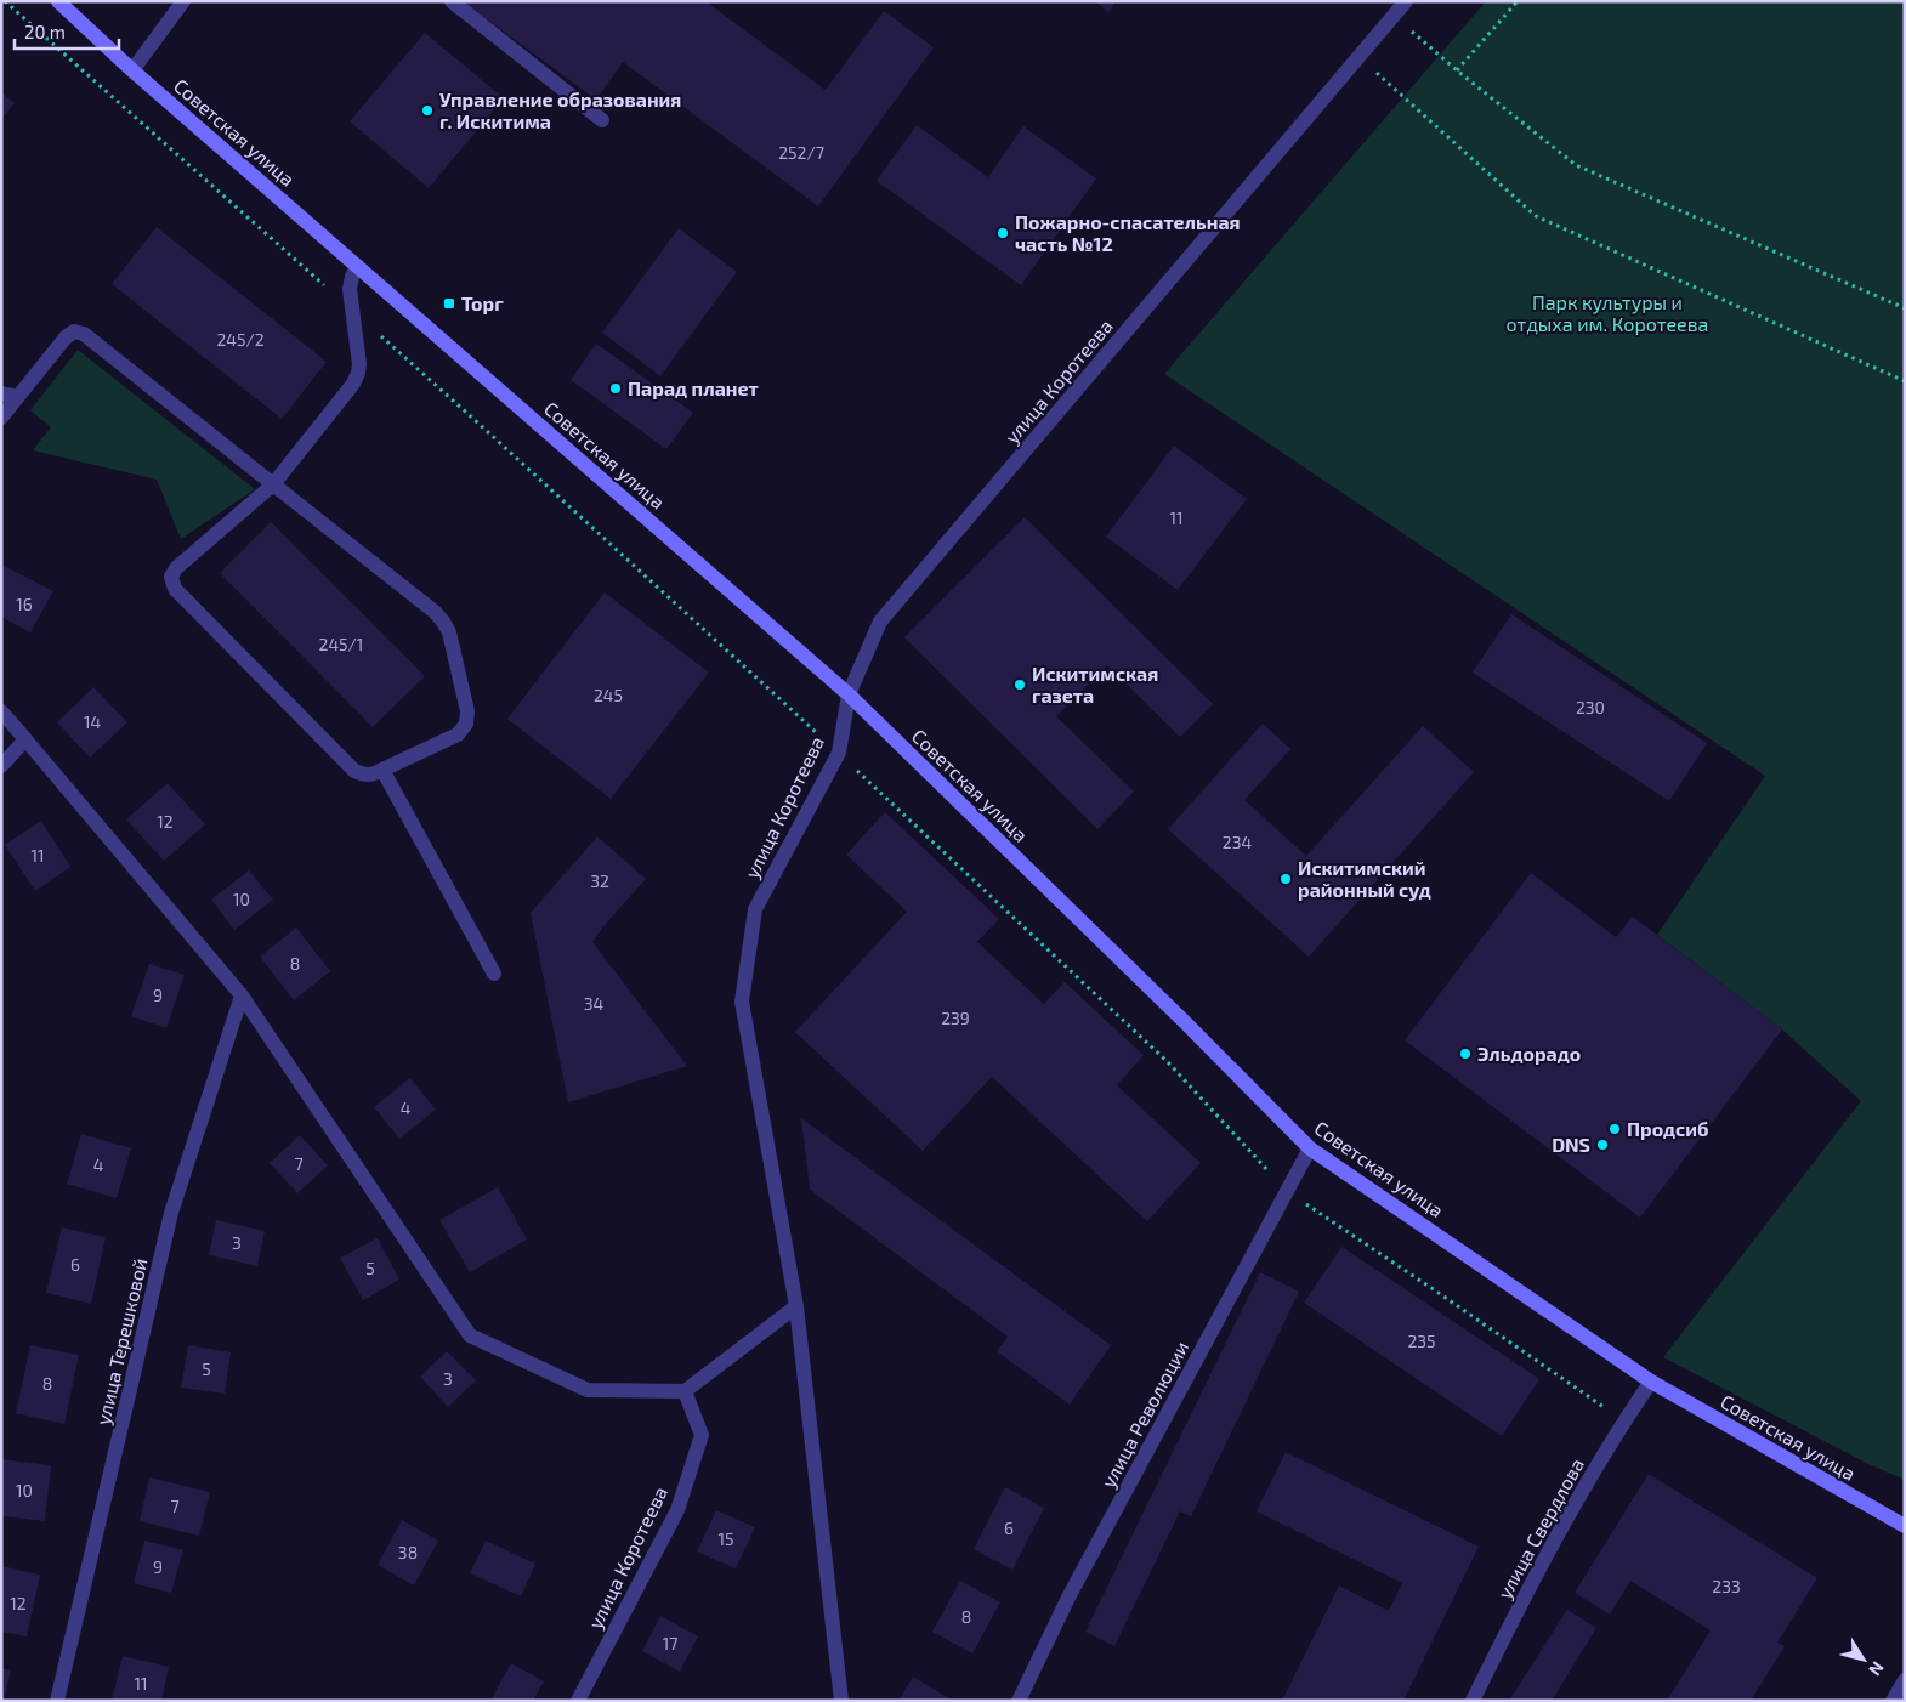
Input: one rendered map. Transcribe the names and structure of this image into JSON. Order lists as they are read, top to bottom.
{
  "streets": {
    "main road": ["Советская улица"],
    "street": [
      "улица Коротеева",
      "улица Терешковой",
      "улица Революции",
      "улица Свердлова"
    ]
  },
  "crossings": [
    ["Советская улица", "улица Коротеева"],
    ["Советская улица", "улица Революции"],
    ["Советская улица", "улица Свердлова"]
  ],
  "parks": ["Парк культуры и отдыха им. Коротеева"],
  "places": {
    "other": [
      "Управление образования г. Искитима",
      "Пожарно-спасательная часть №12",
      "Парад планет",
      "Искитимская газета",
      "Искитимский районный суд",
      "Эльдорадо",
      "Продсиб",
      "DNS"
    ],
    "transit": ["Торг"]
  },
  "house_numbers": [
    "252/7",
    "245/2",
    "11",
    "16",
    "245/1",
    "245",
    "230",
    "14",
    "12",
    "234",
    "11",
    "32",
    "10",
    "8",
    "9",
    "34",
    "239",
    "4",
    "7",
    "4",
    "3",
    "6",
    "5",
    "235",
    "5",
    "3",
    "8",
    "10",
    "7",
    "6",
    "15",
    "38",
    "9",
    "233",
    "12",
    "8",
    "17",
    "11"
  ],
  "scale_bar": "20 m",
  "north": "bottom right"
}
